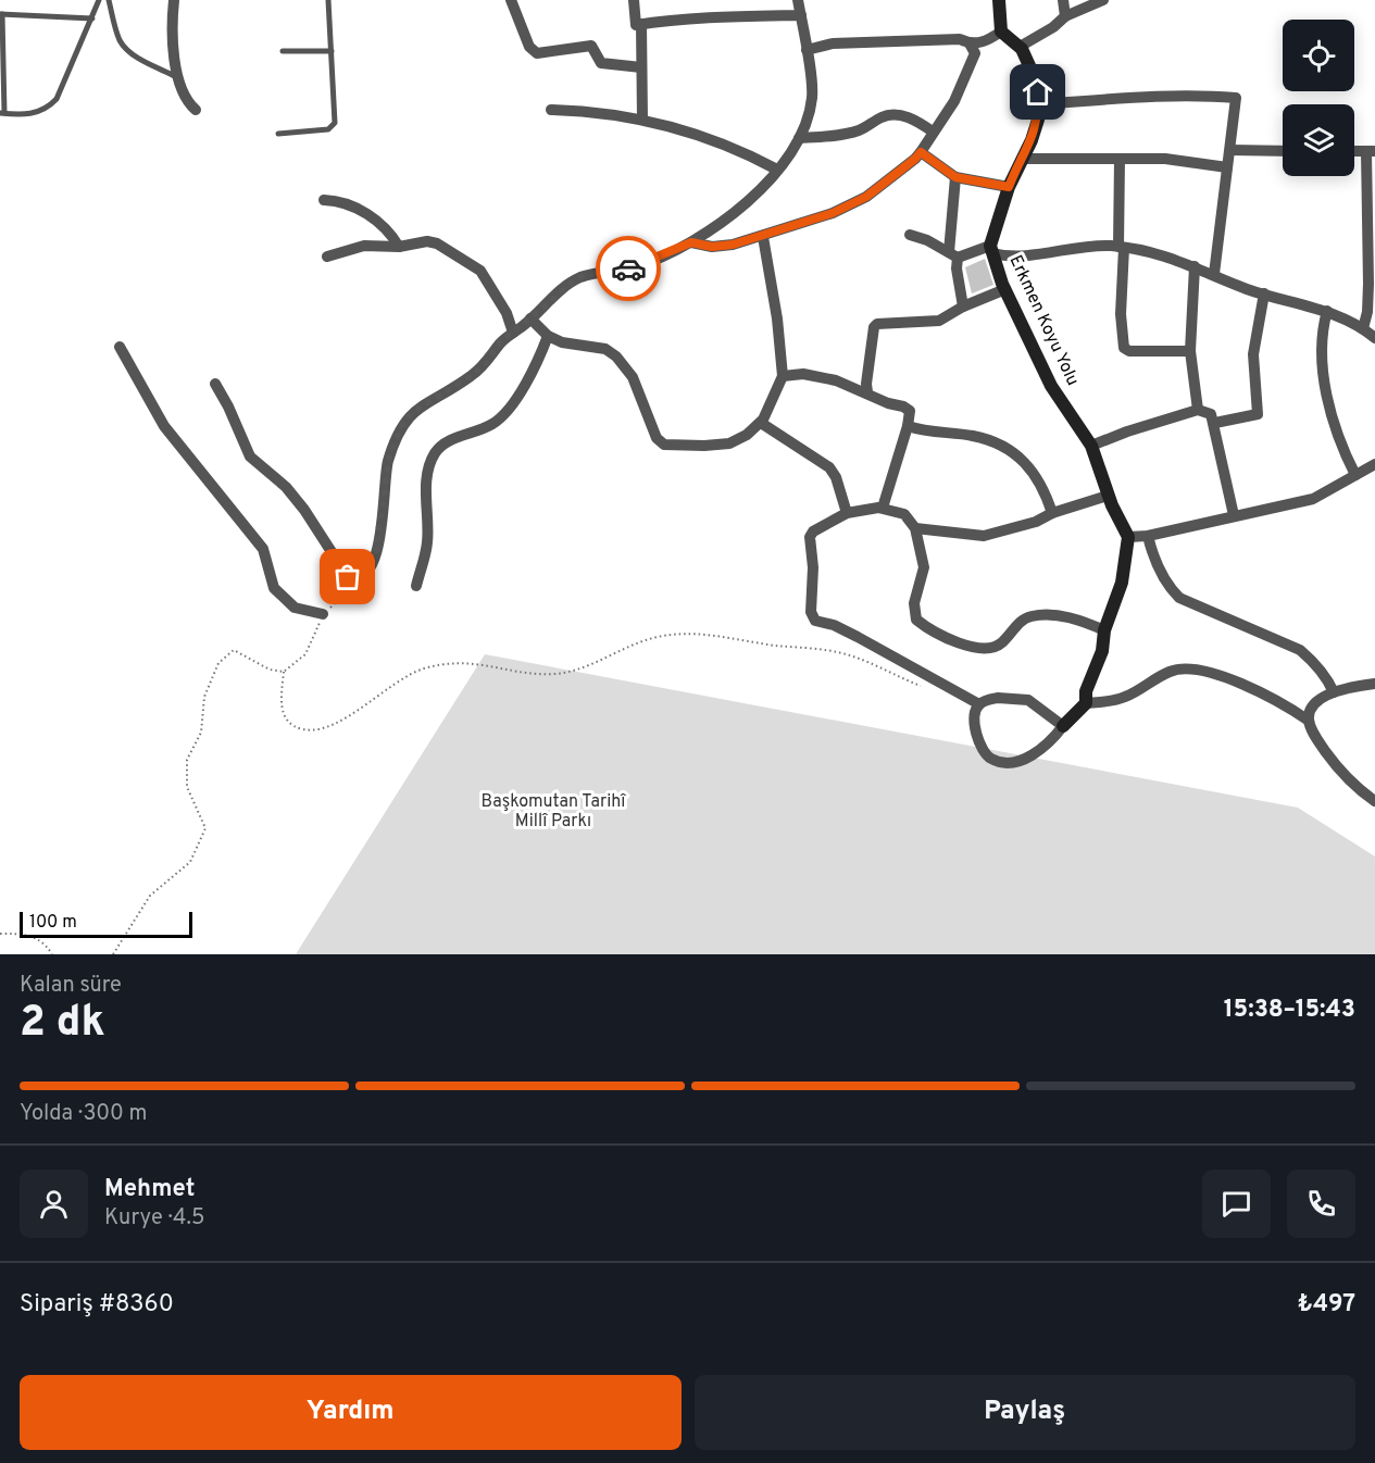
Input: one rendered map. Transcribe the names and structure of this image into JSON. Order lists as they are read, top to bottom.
{
  "streets": {
    "street": ["Erkmen Koyu Yolu"]
  },
  "parks": ["Başkomutan Tarihî Millî Parkı"],
  "scale_bar": "100 m",
  "page": {
    "scale": "100 m",
    "heading": ["2 dk", "Kalan süre", "15:38–15:43"],
    "panel": [
      "Mehmet",
      "Kurye · 4.5",
      "Sipariş #8360",
      "₺497"
    ],
    "bar": "Yolda · 300 m",
    "buttons": ["Yardım", "Paylaş"]
  }
}
